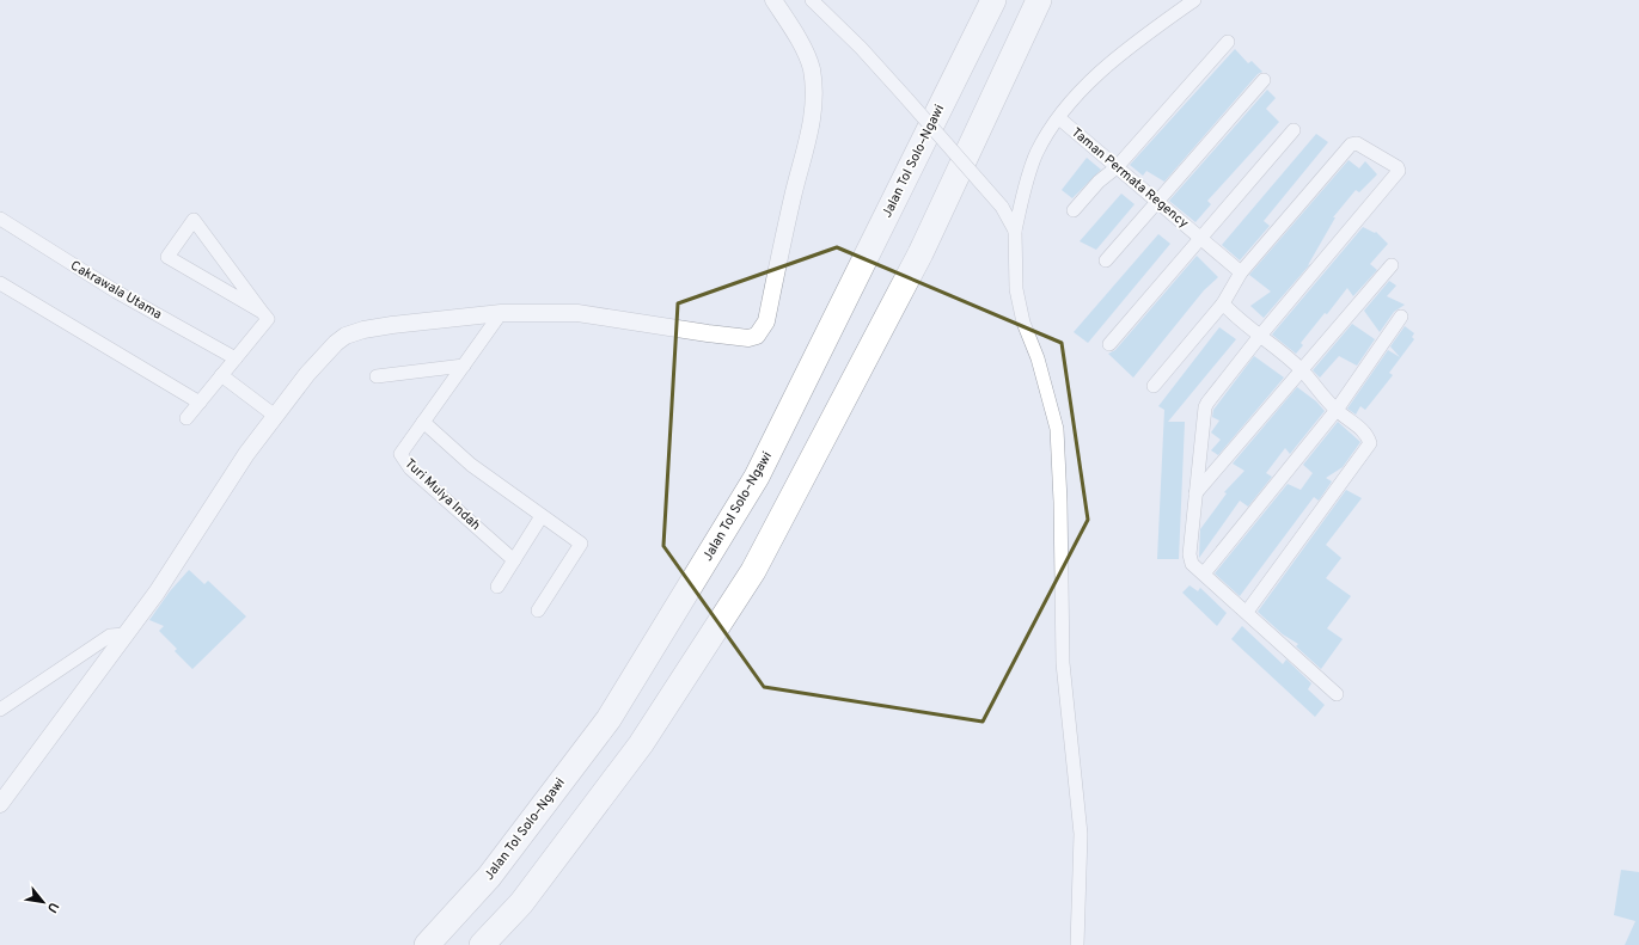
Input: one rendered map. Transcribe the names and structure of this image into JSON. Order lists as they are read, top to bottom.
{
  "streets": {
    "highway": ["Jalan Tol Solo–Ngawi"],
    "street": ["Taman Permata Regency", "Cakrawala Utama", "Turi Mulya Indah"]
  },
  "north": "bottom right"
}
